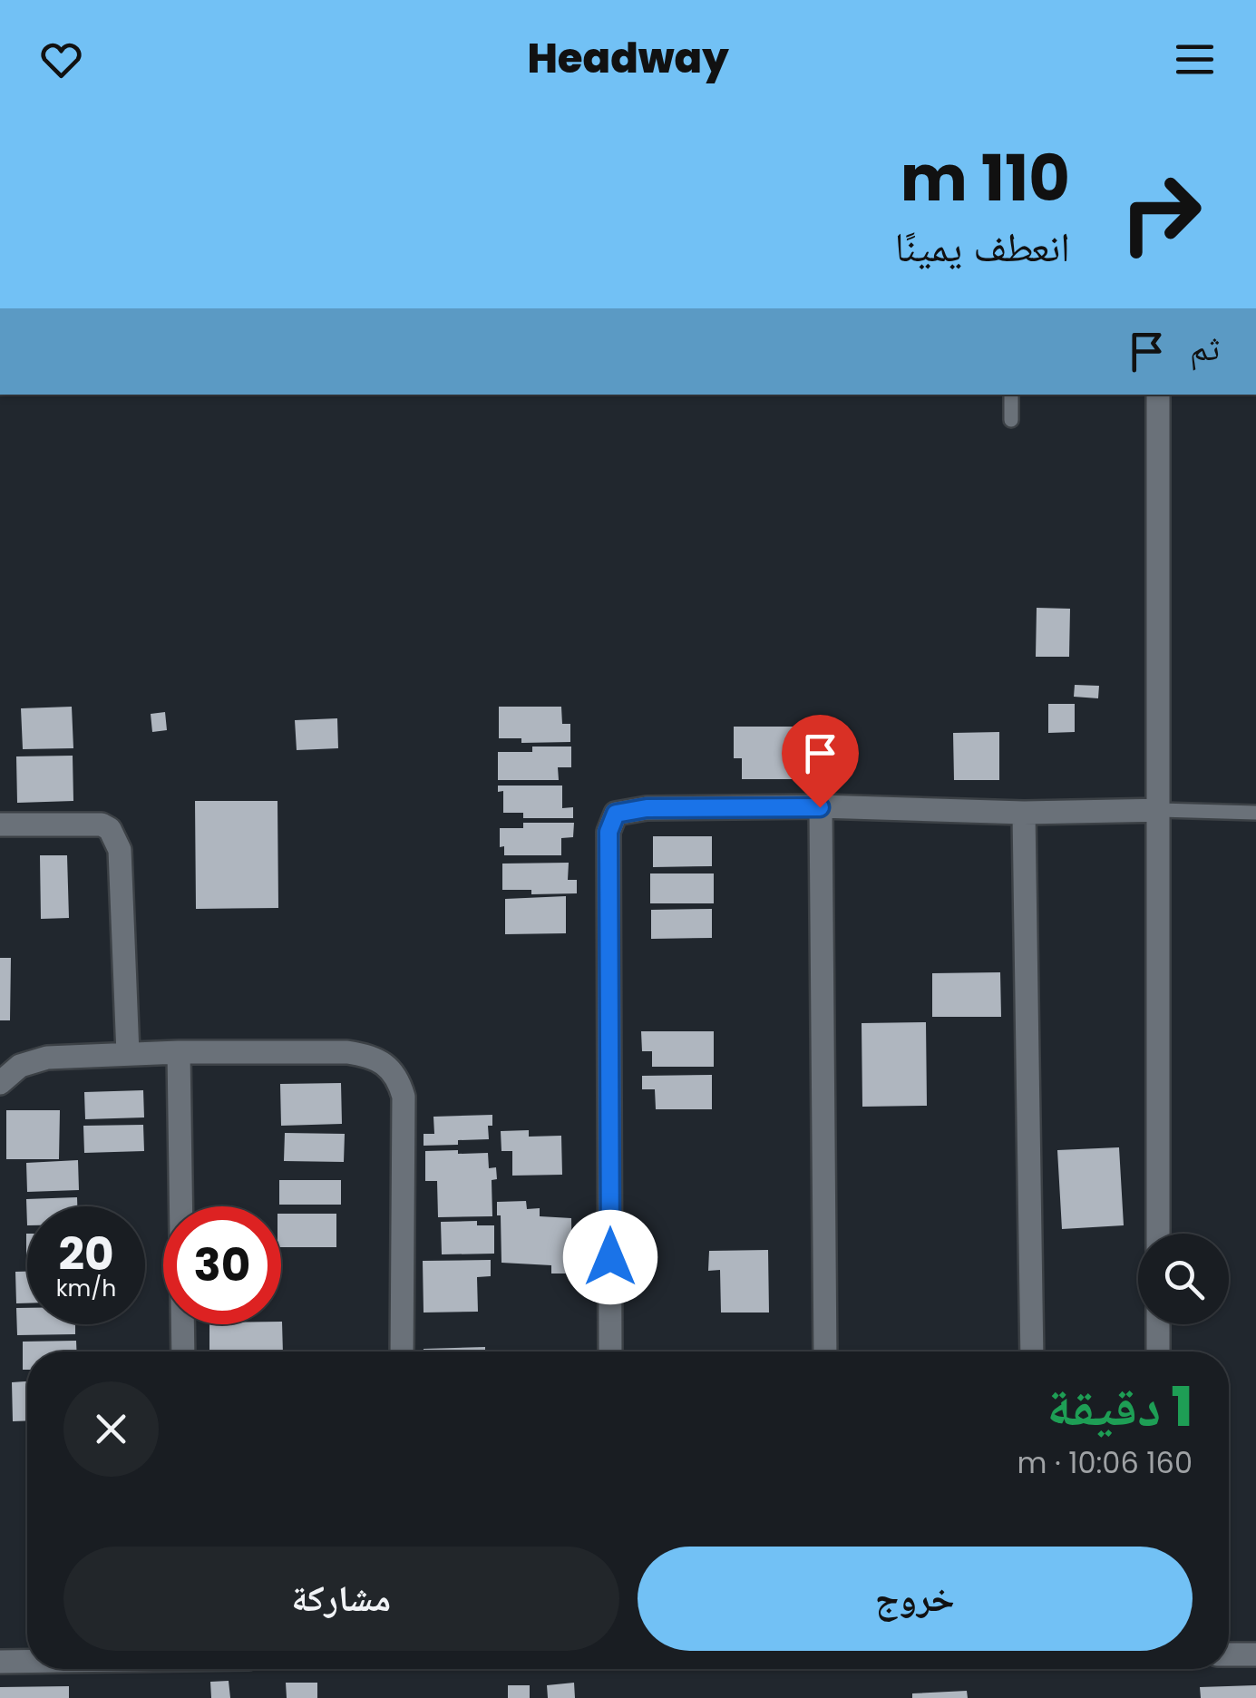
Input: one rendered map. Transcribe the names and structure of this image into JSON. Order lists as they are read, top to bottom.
{
  "page": {
    "header": "Headway",
    "turn": ["110 m", "انعطف يمينًا"],
    "then": "ثم",
    "speed": "20 km/h",
    "limit": "30",
    "heading": ["1 دقيقة", "160 m · 10:06"],
    "buttons": ["خروج", "مشاركة"]
  }
}
